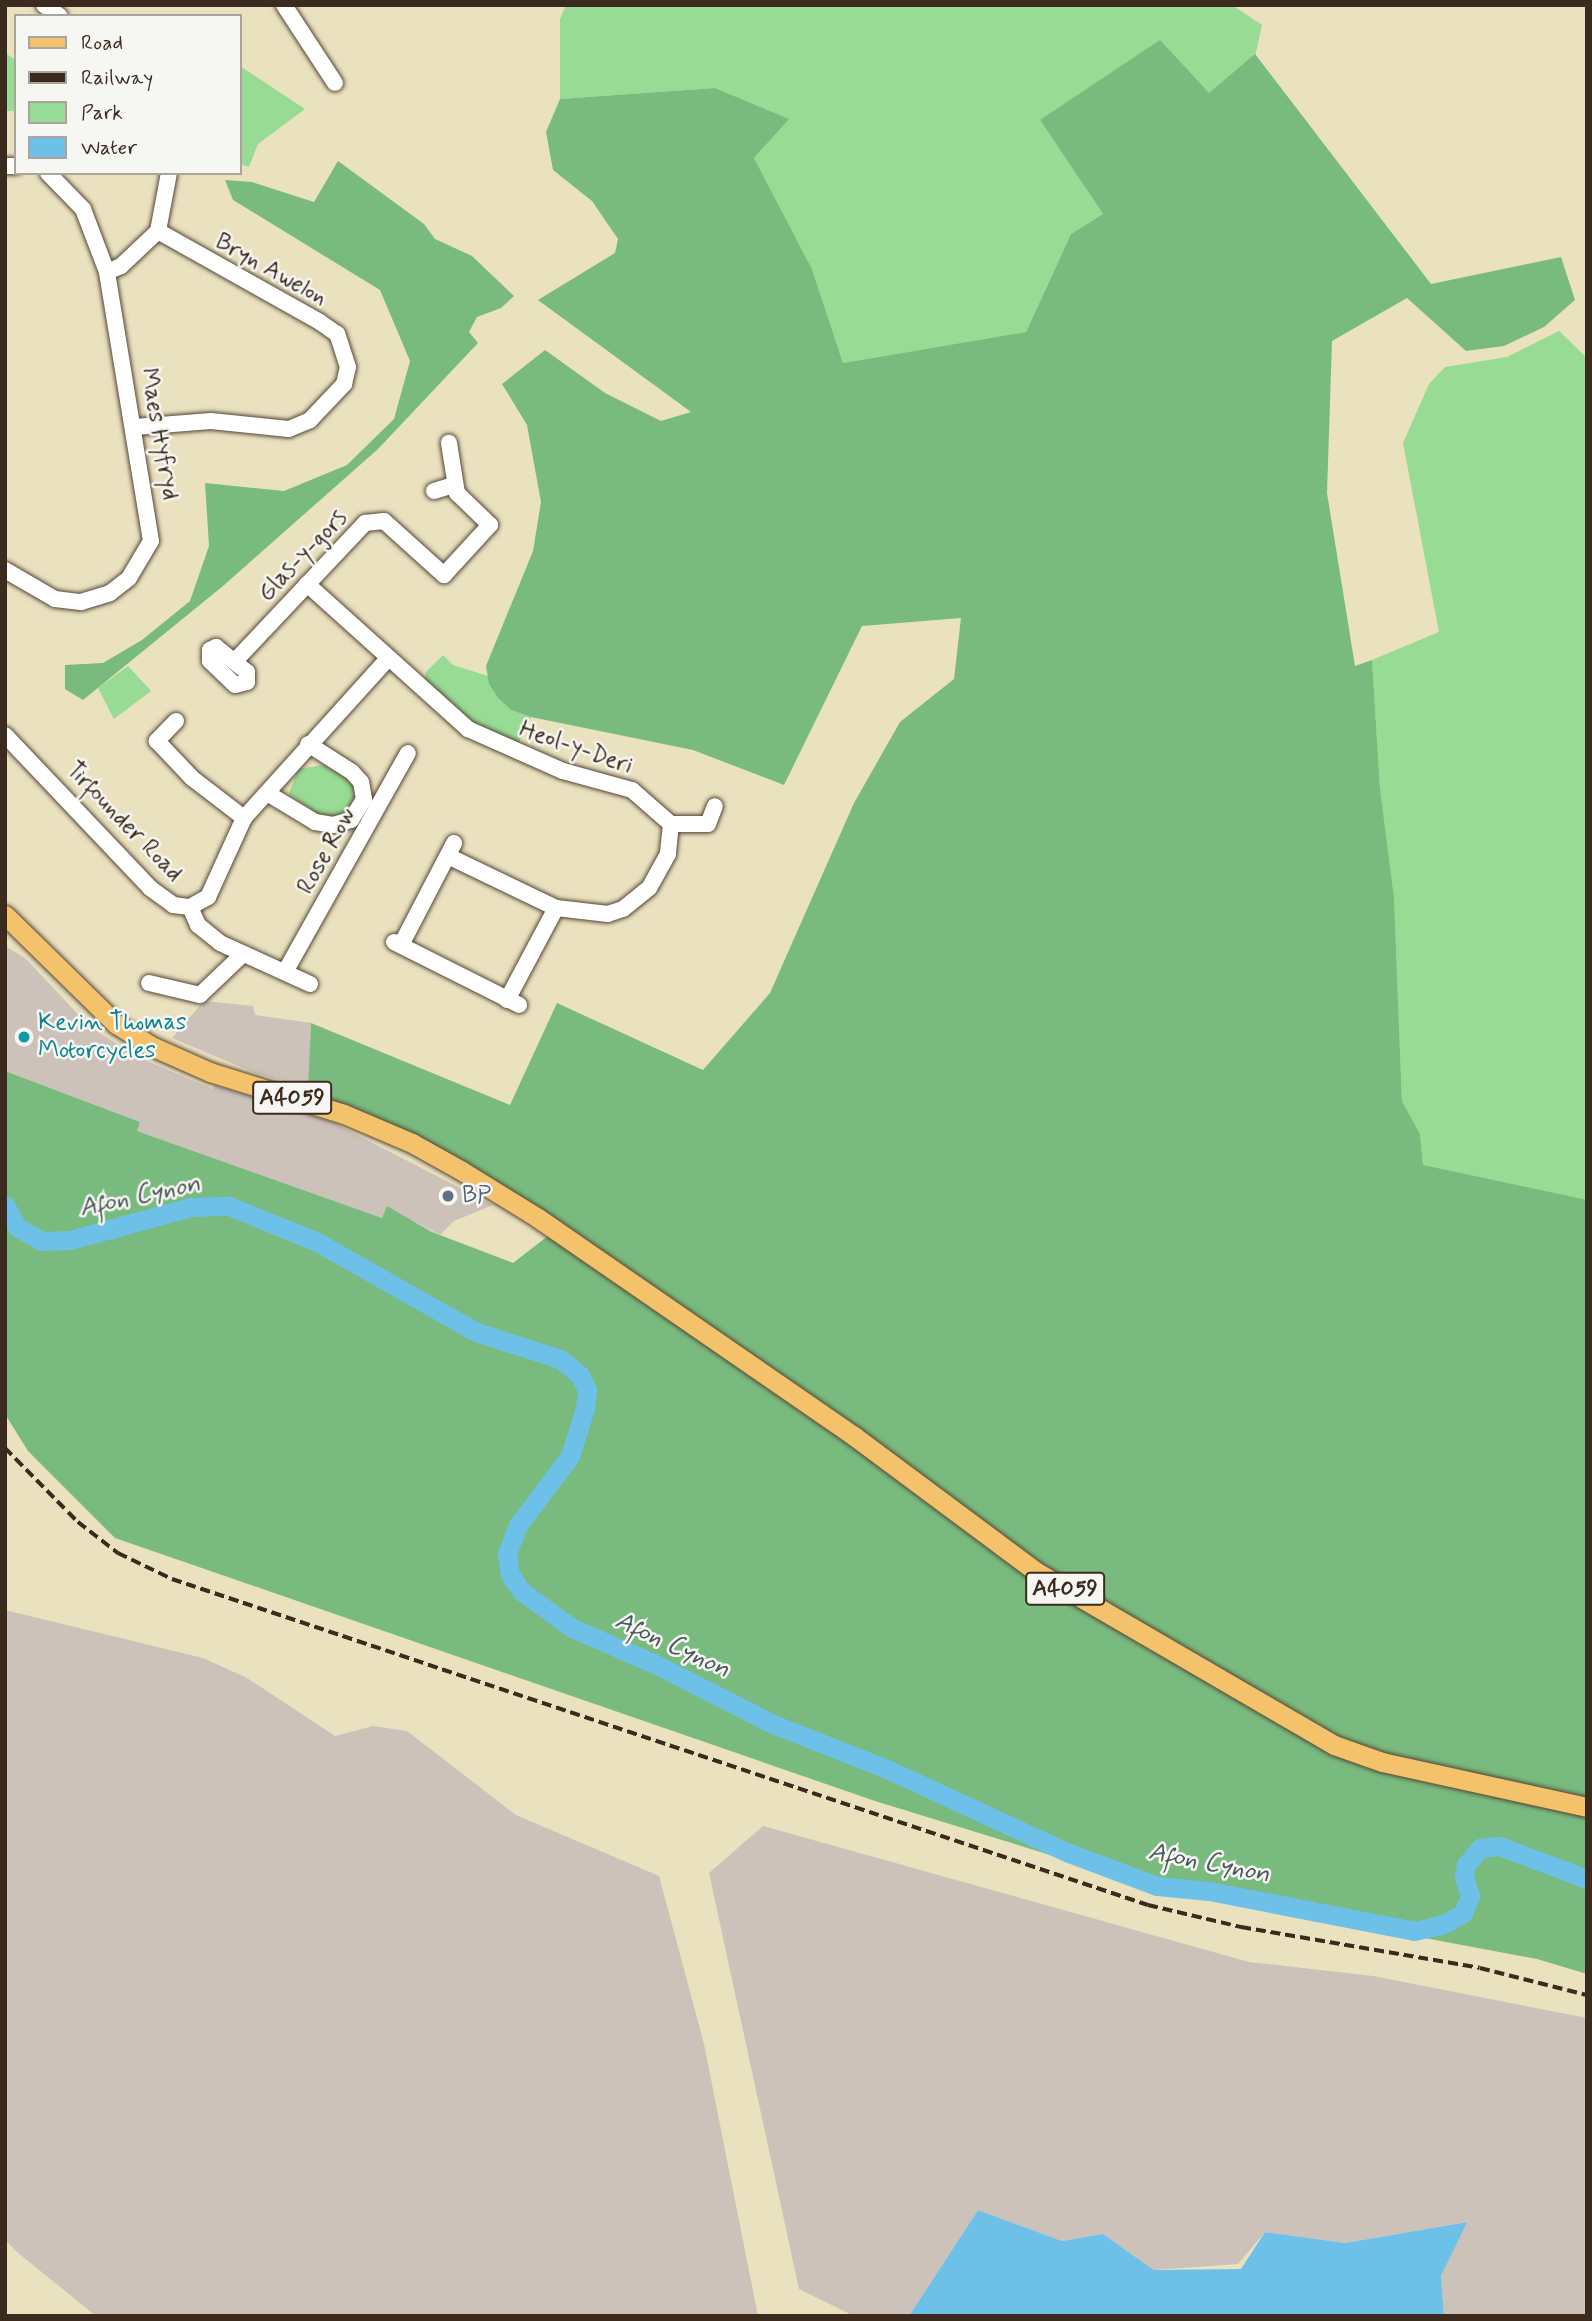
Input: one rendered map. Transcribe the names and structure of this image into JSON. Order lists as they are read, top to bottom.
{
  "streets": {
    "main road": ["A4059"],
    "street": [
      "Bryn Awelon",
      "Maes Hyfryd",
      "Glas-y-gors",
      "Heol-y-Deri",
      "Tirfounder Road",
      "Rose Row"
    ]
  },
  "crossings": [
    ["Bryn Awelon", "Maes Hyfryd"],
    ["Glas-y-gors", "Heol-y-Deri"],
    ["Tirfounder Road", "Rose Row"]
  ],
  "water": ["Afon Cynon"],
  "places": ["Kevin Thomas Motorcycles", "BP"],
  "legend": [
    "Road",
    "Railway",
    "Park",
    "Water"
  ]
}
